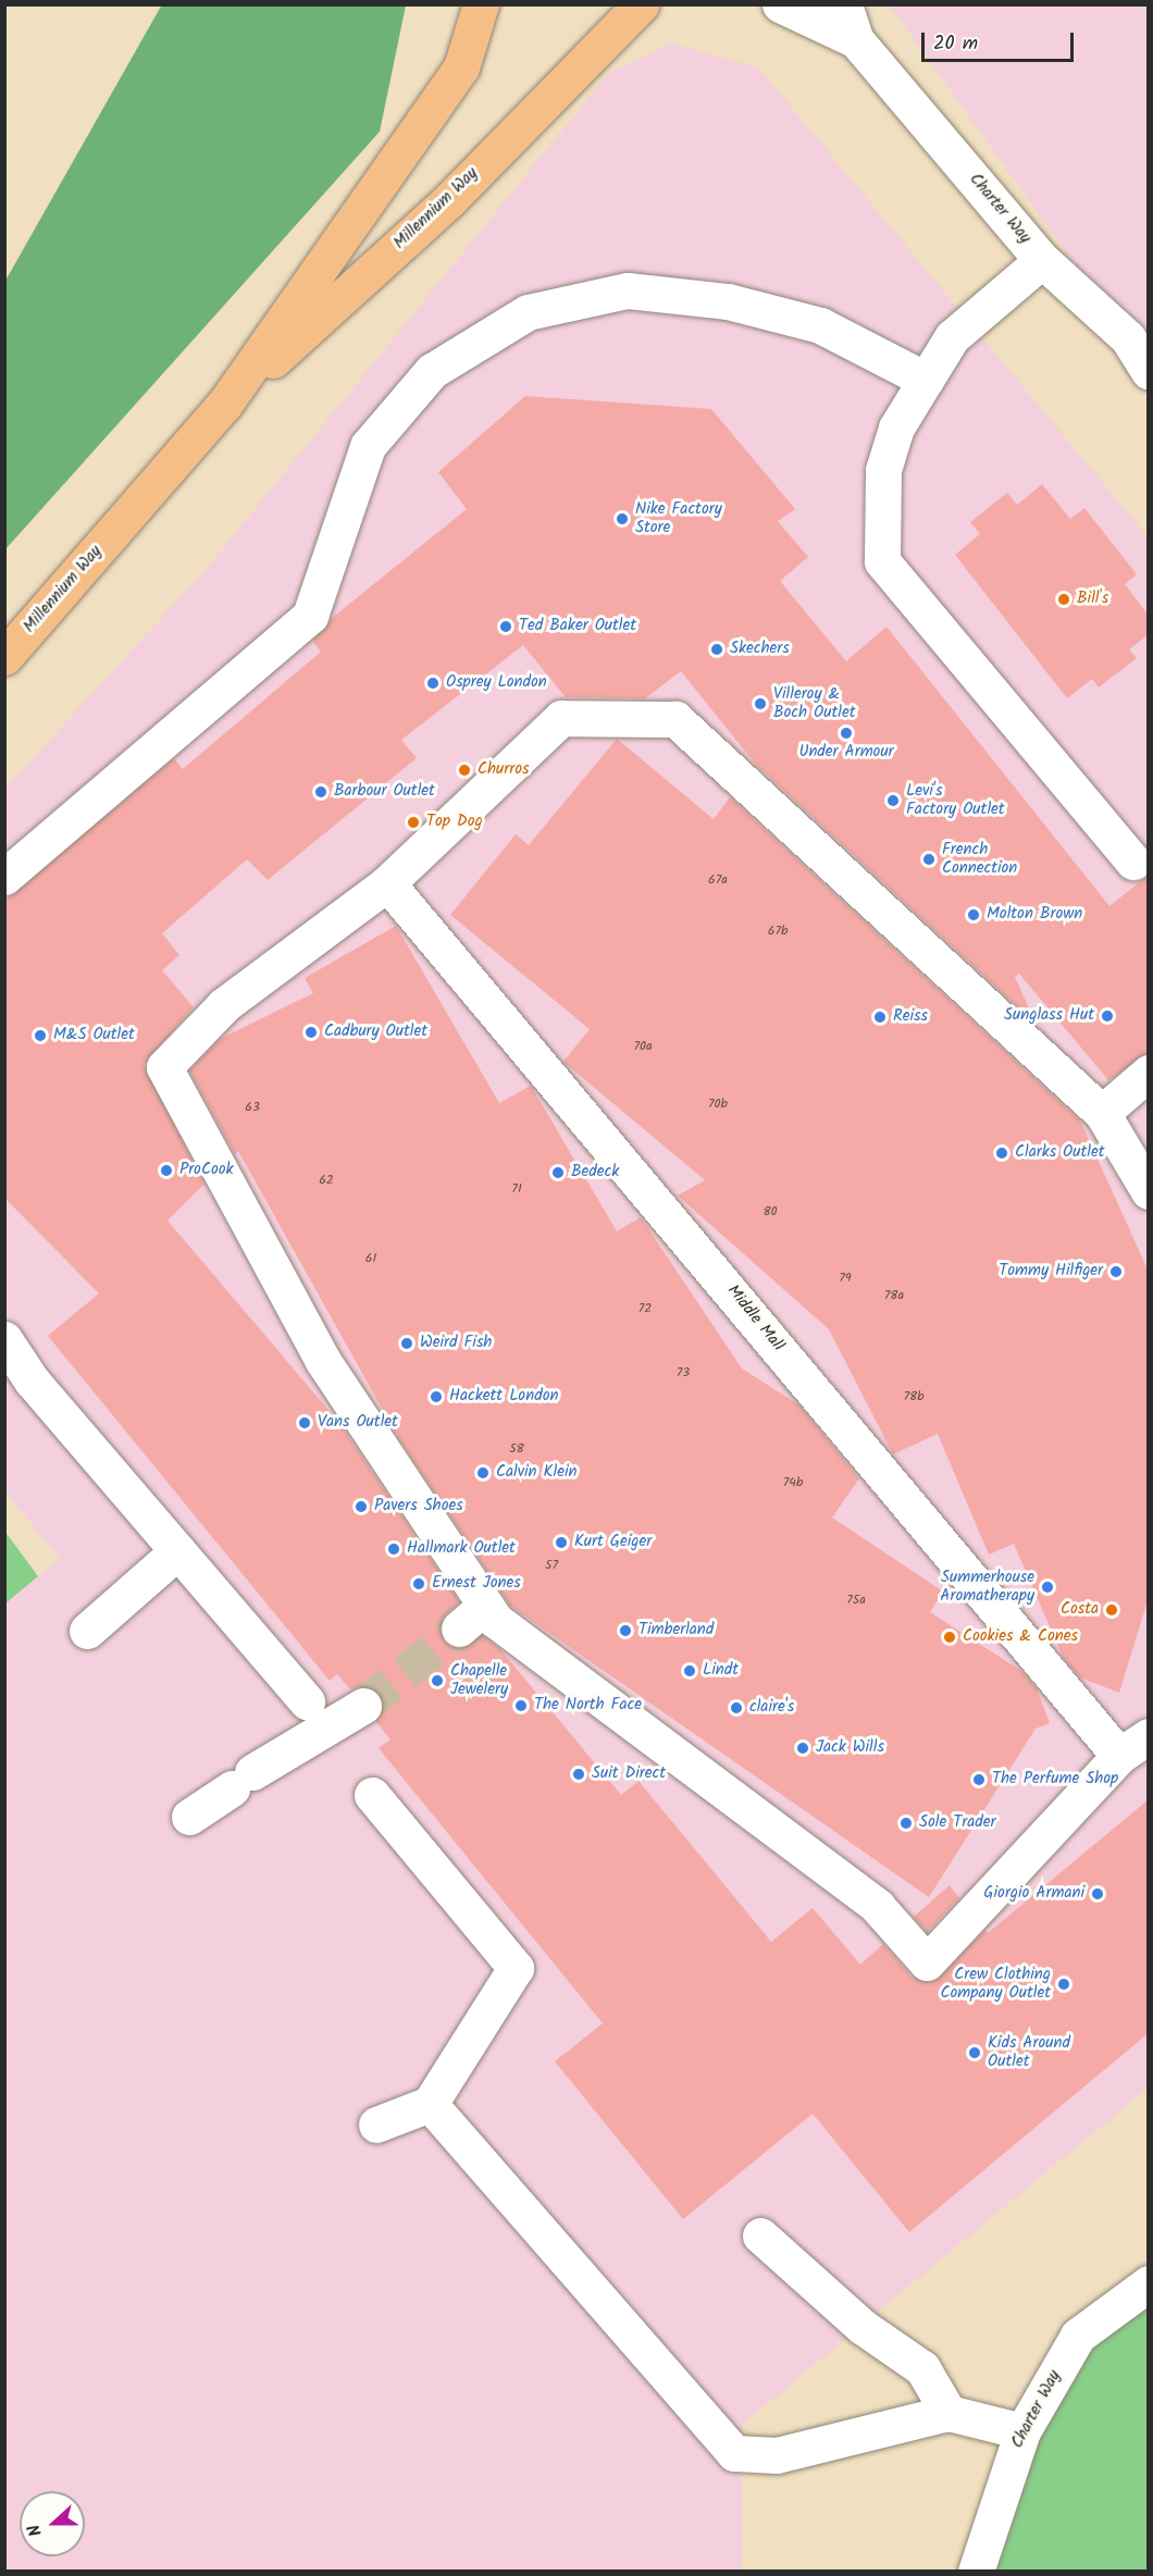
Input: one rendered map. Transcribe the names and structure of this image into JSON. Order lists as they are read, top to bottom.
{
  "streets": {
    "main road": ["Millennium Way"],
    "street": ["Charter Way", "Middle Mall"]
  },
  "places": [
    "Nike Factory Store",
    "Bill's",
    "Ted Baker Outlet",
    "Skechers",
    "Osprey London",
    "Villeroy & Boch Outlet",
    "Under Armour",
    "Churros",
    "Barbour Outlet",
    "Levi's Factory Outlet",
    "Top Dog",
    "French Connection",
    "Molton Brown",
    "Sunglass Hut",
    "Reiss",
    "Cadbury Outlet",
    "M&S Outlet",
    "Clarks Outlet",
    "ProCook",
    "Bedeck",
    "Tommy Hilfiger",
    "Weird Fish",
    "Hackett London",
    "Vans Outlet",
    "Calvin Klein",
    "Pavers Shoes",
    "Kurt Geiger",
    "Hallmark Outlet",
    "Ernest Jones",
    "Summerhouse Aromatherapy",
    "Costa",
    "Timberland",
    "Cookies & Cones",
    "Lindt",
    "Chapelle Jewelery",
    "The North Face",
    "claire's",
    "Jack Wills",
    "Suit Direct",
    "The Perfume Shop",
    "Sole Trader",
    "Giorgio Armani",
    "Crew Clothing Company Outlet",
    "Kids Around Outlet"
  ],
  "house_numbers": [
    "67a",
    "67b",
    "70a",
    "70b",
    "63",
    "62",
    "71",
    "80",
    "61",
    "79",
    "78a",
    "72",
    "73",
    "78b",
    "58",
    "74b",
    "57",
    "75a"
  ],
  "scale_bar": "20 m",
  "north": "left"
}
